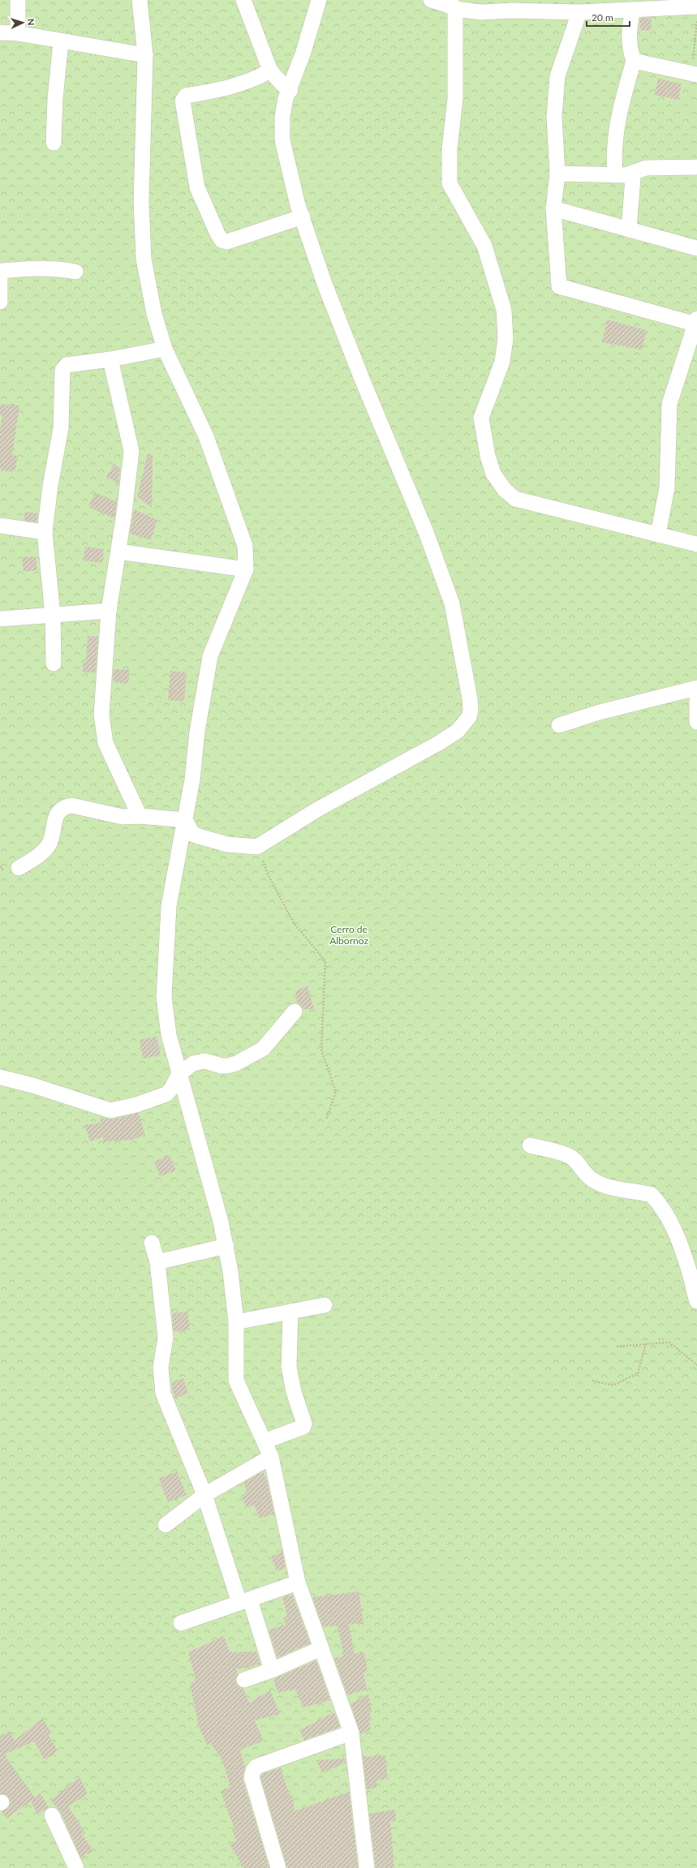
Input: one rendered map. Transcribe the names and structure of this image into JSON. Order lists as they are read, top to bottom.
{
  "parks": ["Cerro de Albornoz"],
  "scale_bar": "20 m",
  "north": "right"
}
